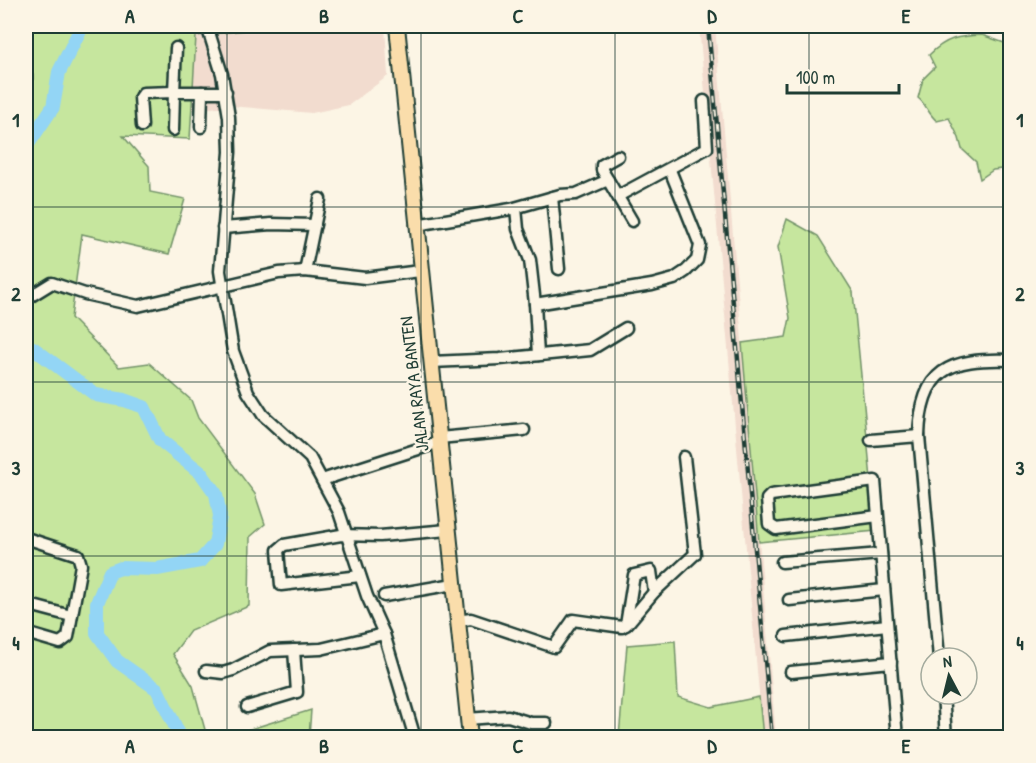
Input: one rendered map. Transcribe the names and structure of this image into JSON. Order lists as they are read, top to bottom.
{
  "streets": {
    "main road": ["JALAN RAYA BANTEN"]
  },
  "scale_bar": "100 m",
  "north": "top",
  "grid": {
    "columns": [
      "A",
      "B",
      "C",
      "D",
      "E"
    ],
    "rows": [
      "1",
      "2",
      "3",
      "4"
    ]
  }
}
